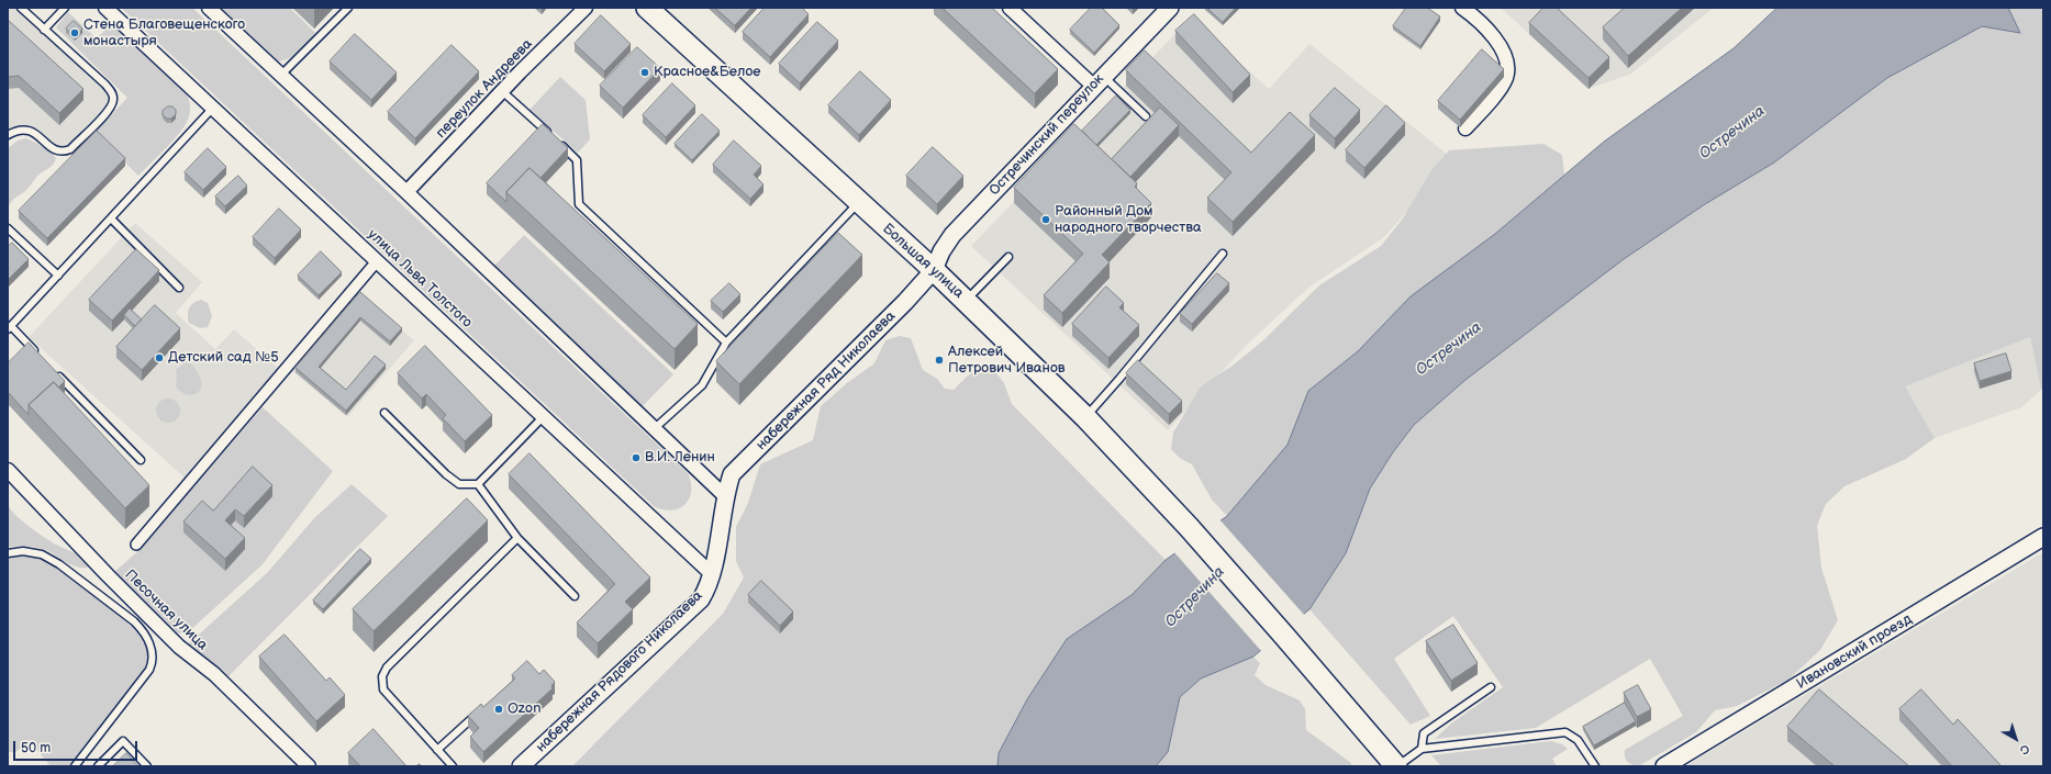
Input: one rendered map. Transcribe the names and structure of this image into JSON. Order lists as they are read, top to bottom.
{
  "streets": {
    "main road": ["Большая улица"],
    "street": [
      "переулок Андреева",
      "Остречинский переулок",
      "улица Льва Толстого",
      "набережная Ряд Николаева",
      "Песочная улица",
      "Ивановский проезд",
      "набережная Рядового Николаева"
    ]
  },
  "crossings": [
    ["Остречинский переулок", "Большая улица"],
    ["Остречинский переулок", "набережная Ряд Николаева"],
    ["Большая улица", "набережная Ряд Николаева"],
    ["улица Льва Толстого", "набережная Рядового Николаева"],
    ["набережная Ряд Николаева", "набережная Рядового Николаева"]
  ],
  "water": ["Остречина"],
  "places": [
    "Стена Благовещенского монастыря",
    "Красное&Белое",
    "Районный Дом народного творчества",
    "Детский сад №5",
    "Алексей Петрович Иванов",
    "В.И. Ленин",
    "Ozon"
  ],
  "scale_bar": "50 m",
  "north": "bottom right"
}
